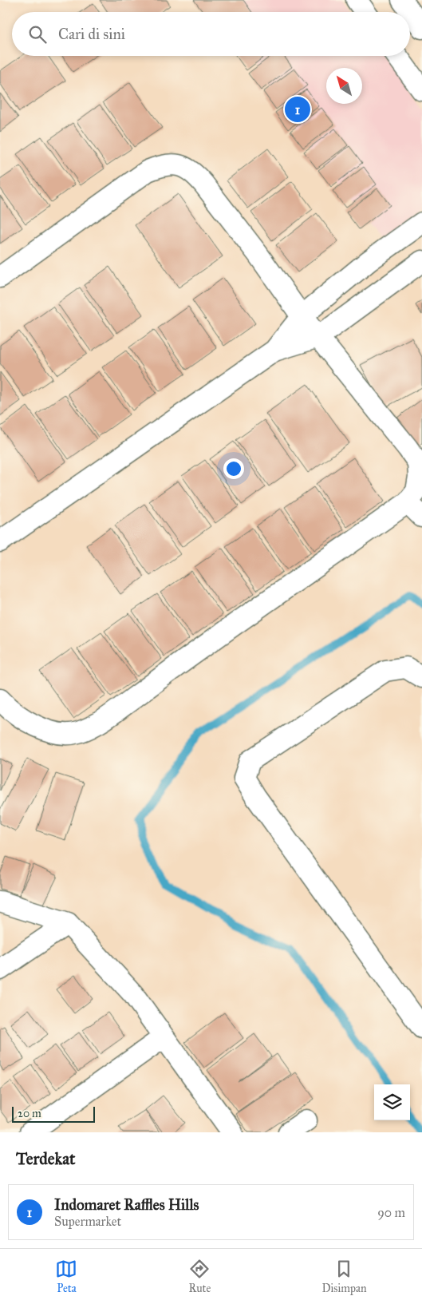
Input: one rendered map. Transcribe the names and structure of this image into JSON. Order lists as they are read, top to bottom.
{
  "scale_bar": "20 m",
  "north": "top left",
  "page": {
    "search": "Cari di sini",
    "pins": "1",
    "scale": "20 m",
    "heading": "Terdekat",
    "list": [
      {
        "mark": "1",
        "name": "Indomaret Raffles Hills",
        "note": "Supermarket",
        "value": "90 m"
      }
    ],
    "nav": ["Peta", "Rute", "Disimpan"]
  }
}
